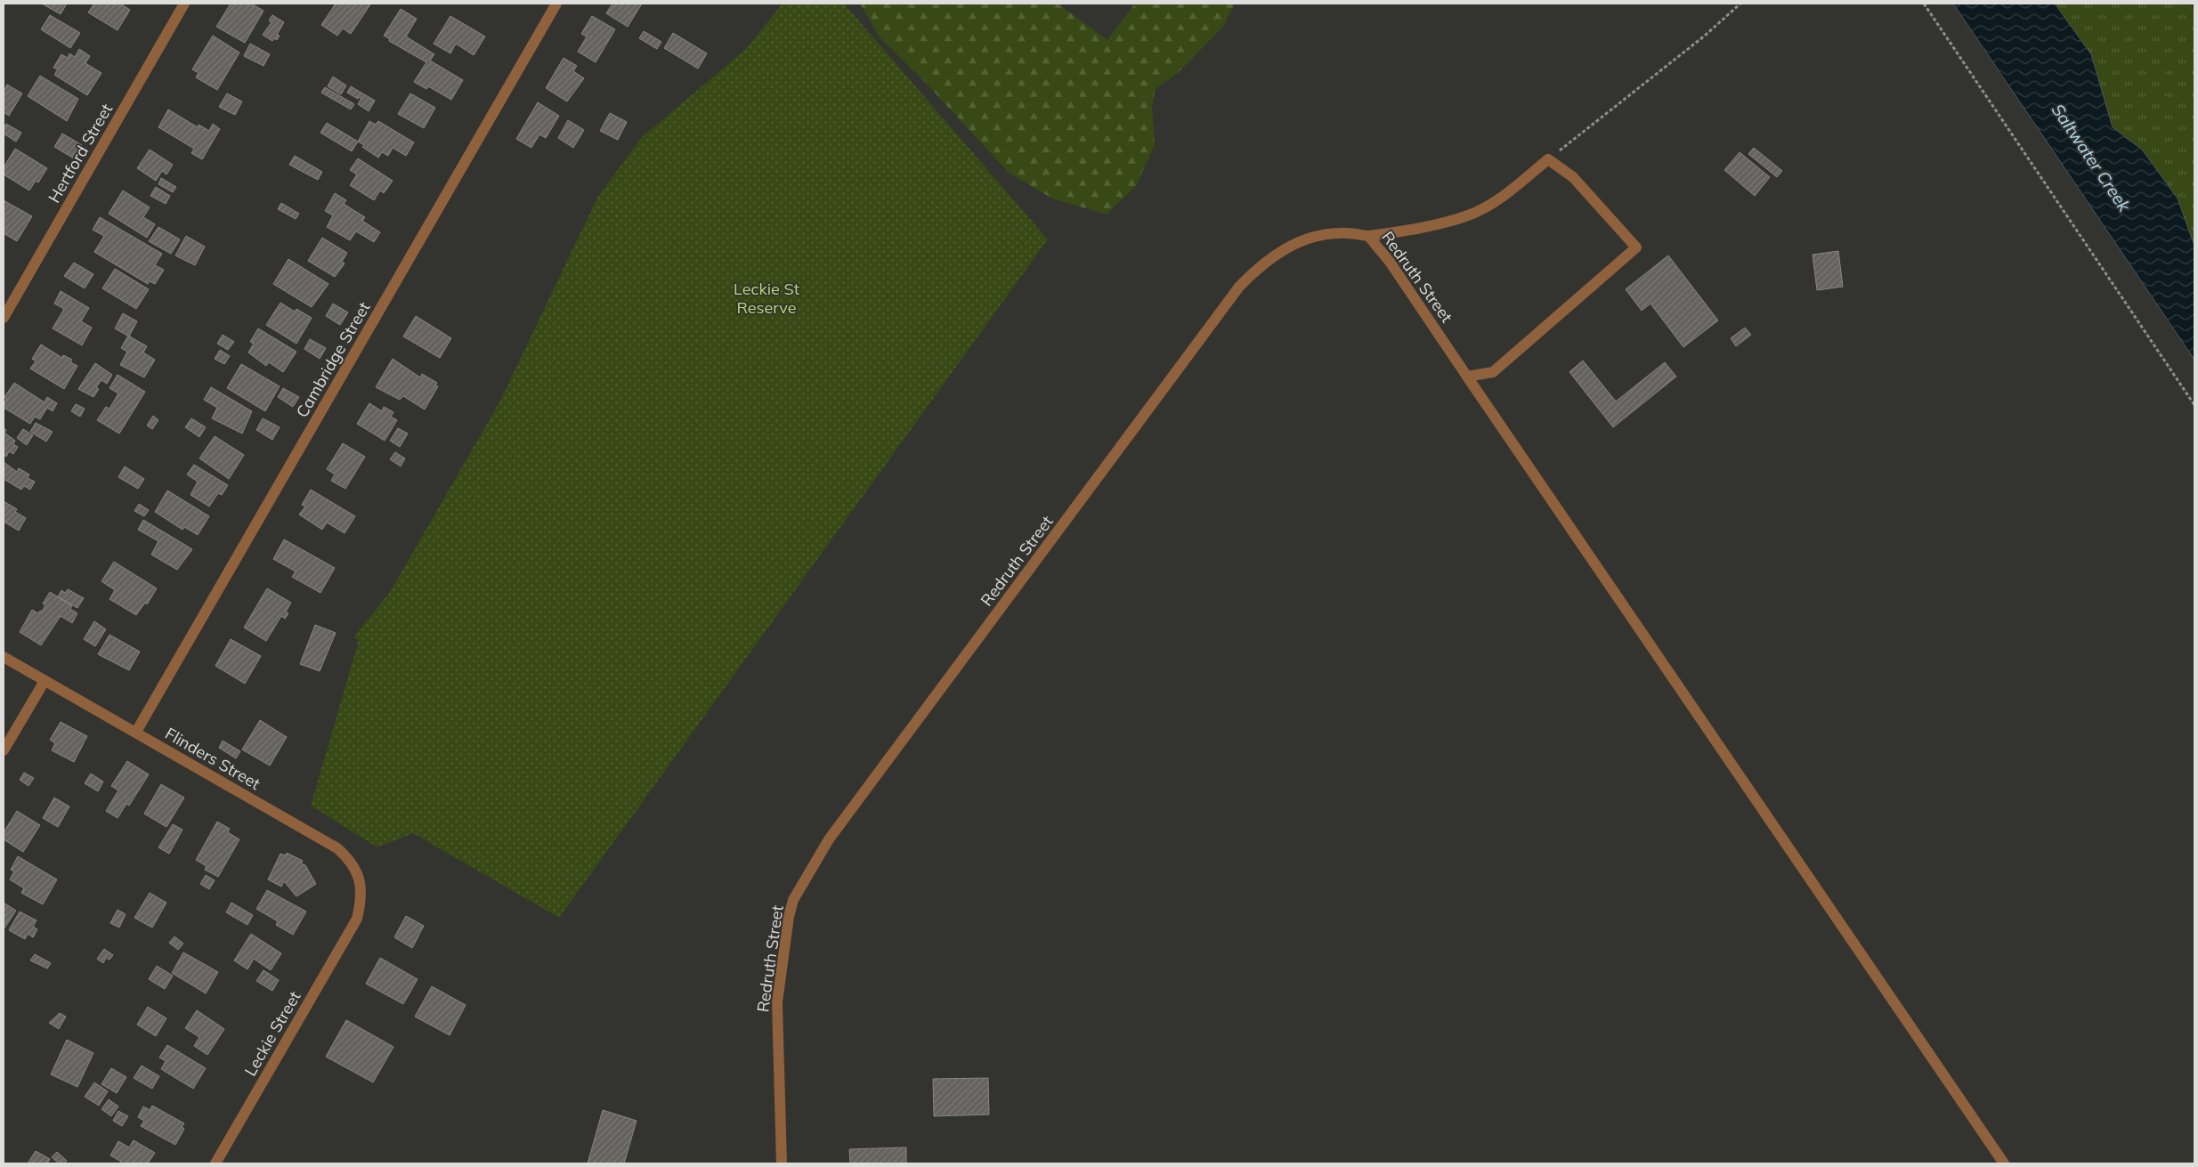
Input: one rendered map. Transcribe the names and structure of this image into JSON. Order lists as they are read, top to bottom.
{
  "streets": {
    "street": [
      "Hertford Street",
      "Redruth Street",
      "Cambridge Street",
      "Flinders Street",
      "Leckie Street"
    ]
  },
  "crossings": [
    ["Cambridge Street", "Flinders Street"],
    ["Flinders Street", "Leckie Street"]
  ],
  "water": ["Saltwater Creek"],
  "parks": ["Leckie St Reserve"]
}
